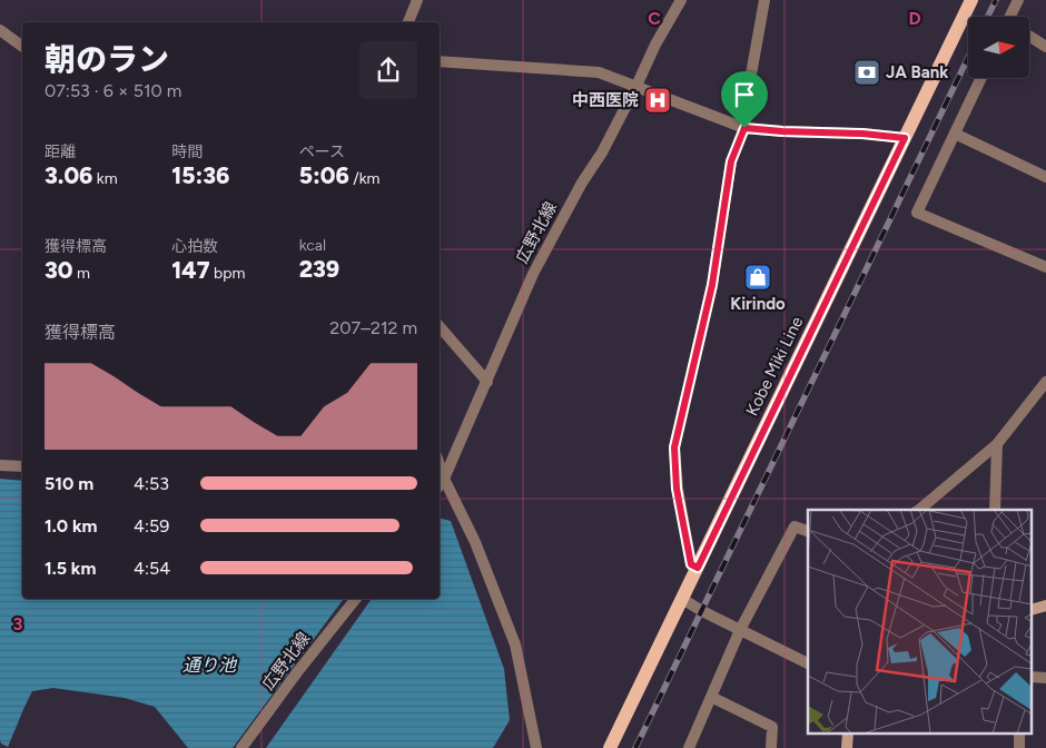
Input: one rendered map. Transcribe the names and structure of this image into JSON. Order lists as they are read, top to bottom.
{
  "streets": {
    "main road": ["Kobe Miki Line"],
    "street": ["広野北線"]
  },
  "water": ["通り池"],
  "places": {
    "bank": ["JA Bank"],
    "hospital": ["中西医院"],
    "shop": ["Kirindo"]
  },
  "north": "right",
  "page": {
    "heading": ["朝のラン", "07:53 · 6 × 510 m"],
    "stats": [
      ["距離", "3.06 km"],
      ["時間", "15:36"],
      ["ペース", "5:06 /km"],
      ["獲得標高", "30 m"],
      ["心拍数", "147 bpm"],
      ["kcal", "239"]
    ],
    "chart": ["獲得標高", "207–212 m"],
    "list": [
      {
        "name": "510 m",
        "note": "4:53"
      },
      {
        "name": "1.0 km",
        "note": "4:59"
      },
      {
        "name": "1.5 km",
        "note": "4:54"
      }
    ]
  },
  "grid": {
    "columns": ["C", "D"],
    "rows": ["3"]
  }
}
